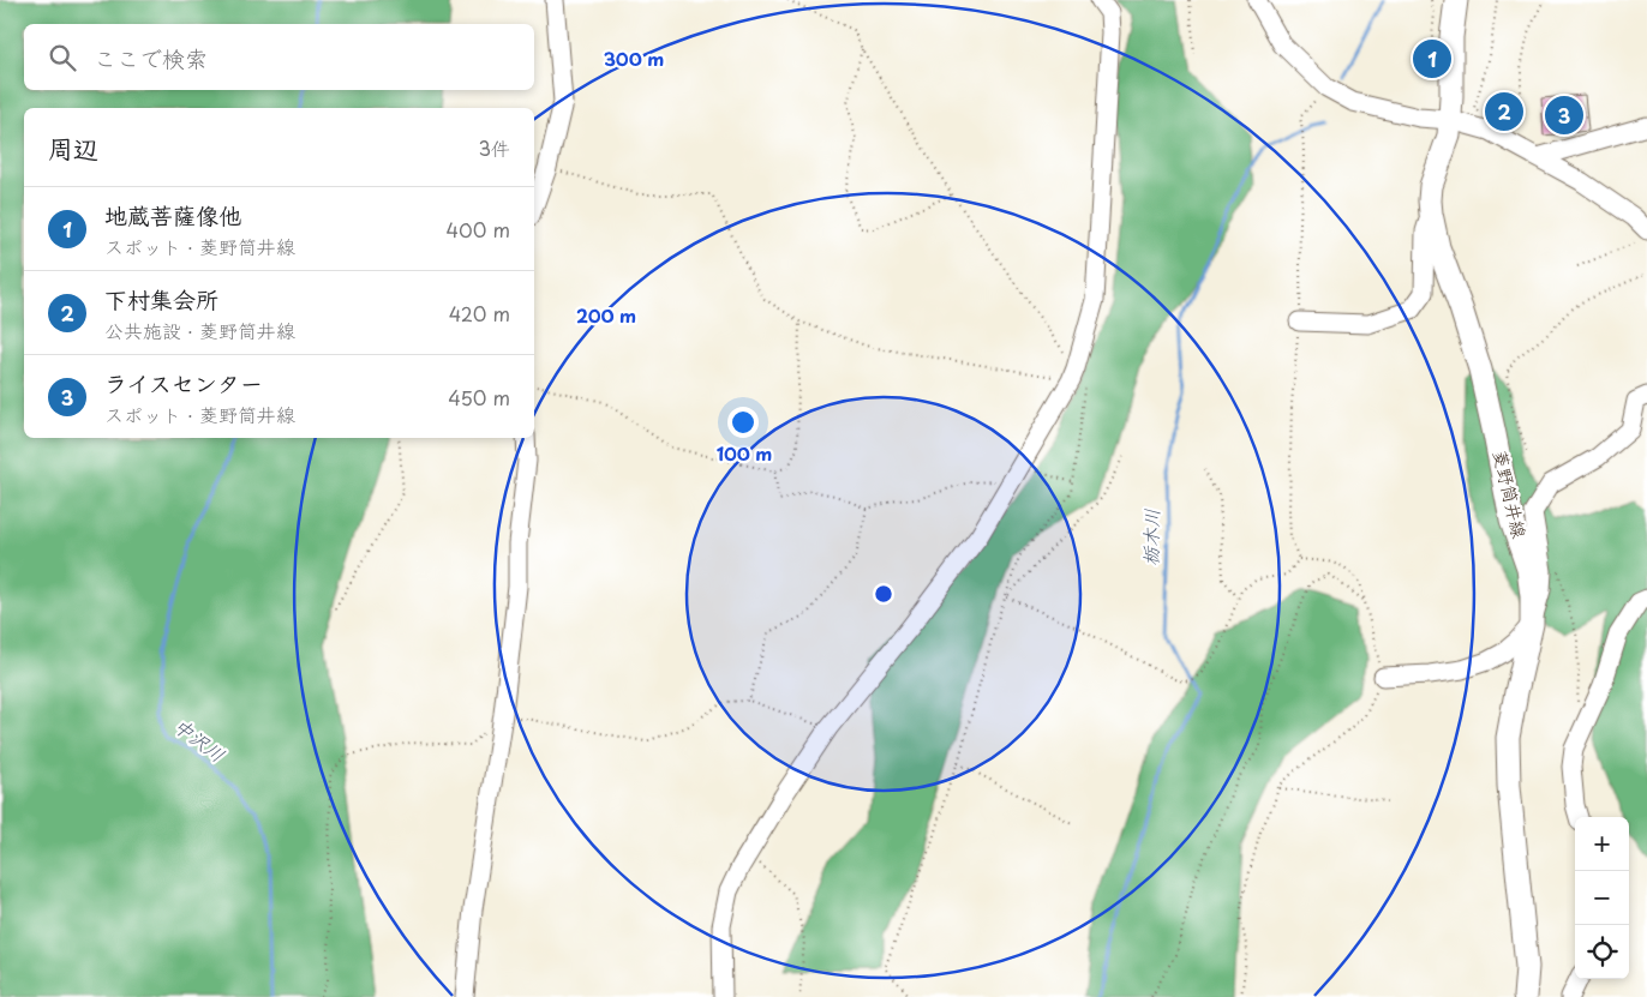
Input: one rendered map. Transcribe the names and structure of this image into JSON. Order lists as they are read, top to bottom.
{
  "streets": {
    "main road": ["菱野筒井線"]
  },
  "water": ["栃木川", "中沢川"],
  "page": {
    "search": "ここで検索",
    "pins": ["1", "2", "3"],
    "heading": ["周辺", "3件"],
    "list": [
      {
        "mark": "1",
        "name": "地蔵菩薩像他",
        "note": "スポット · 菱野筒井線",
        "value": "400 m"
      },
      {
        "mark": "2",
        "name": "下村集会所",
        "note": "公共施設 · 菱野筒井線",
        "value": "420 m"
      },
      {
        "mark": "3",
        "name": "ライスセンター",
        "note": "スポット · 菱野筒井線",
        "value": "450 m"
      }
    ],
    "map_buttons": ["+", "−"]
  },
  "rings": ["300 m", "200 m", "100 m"]
}
